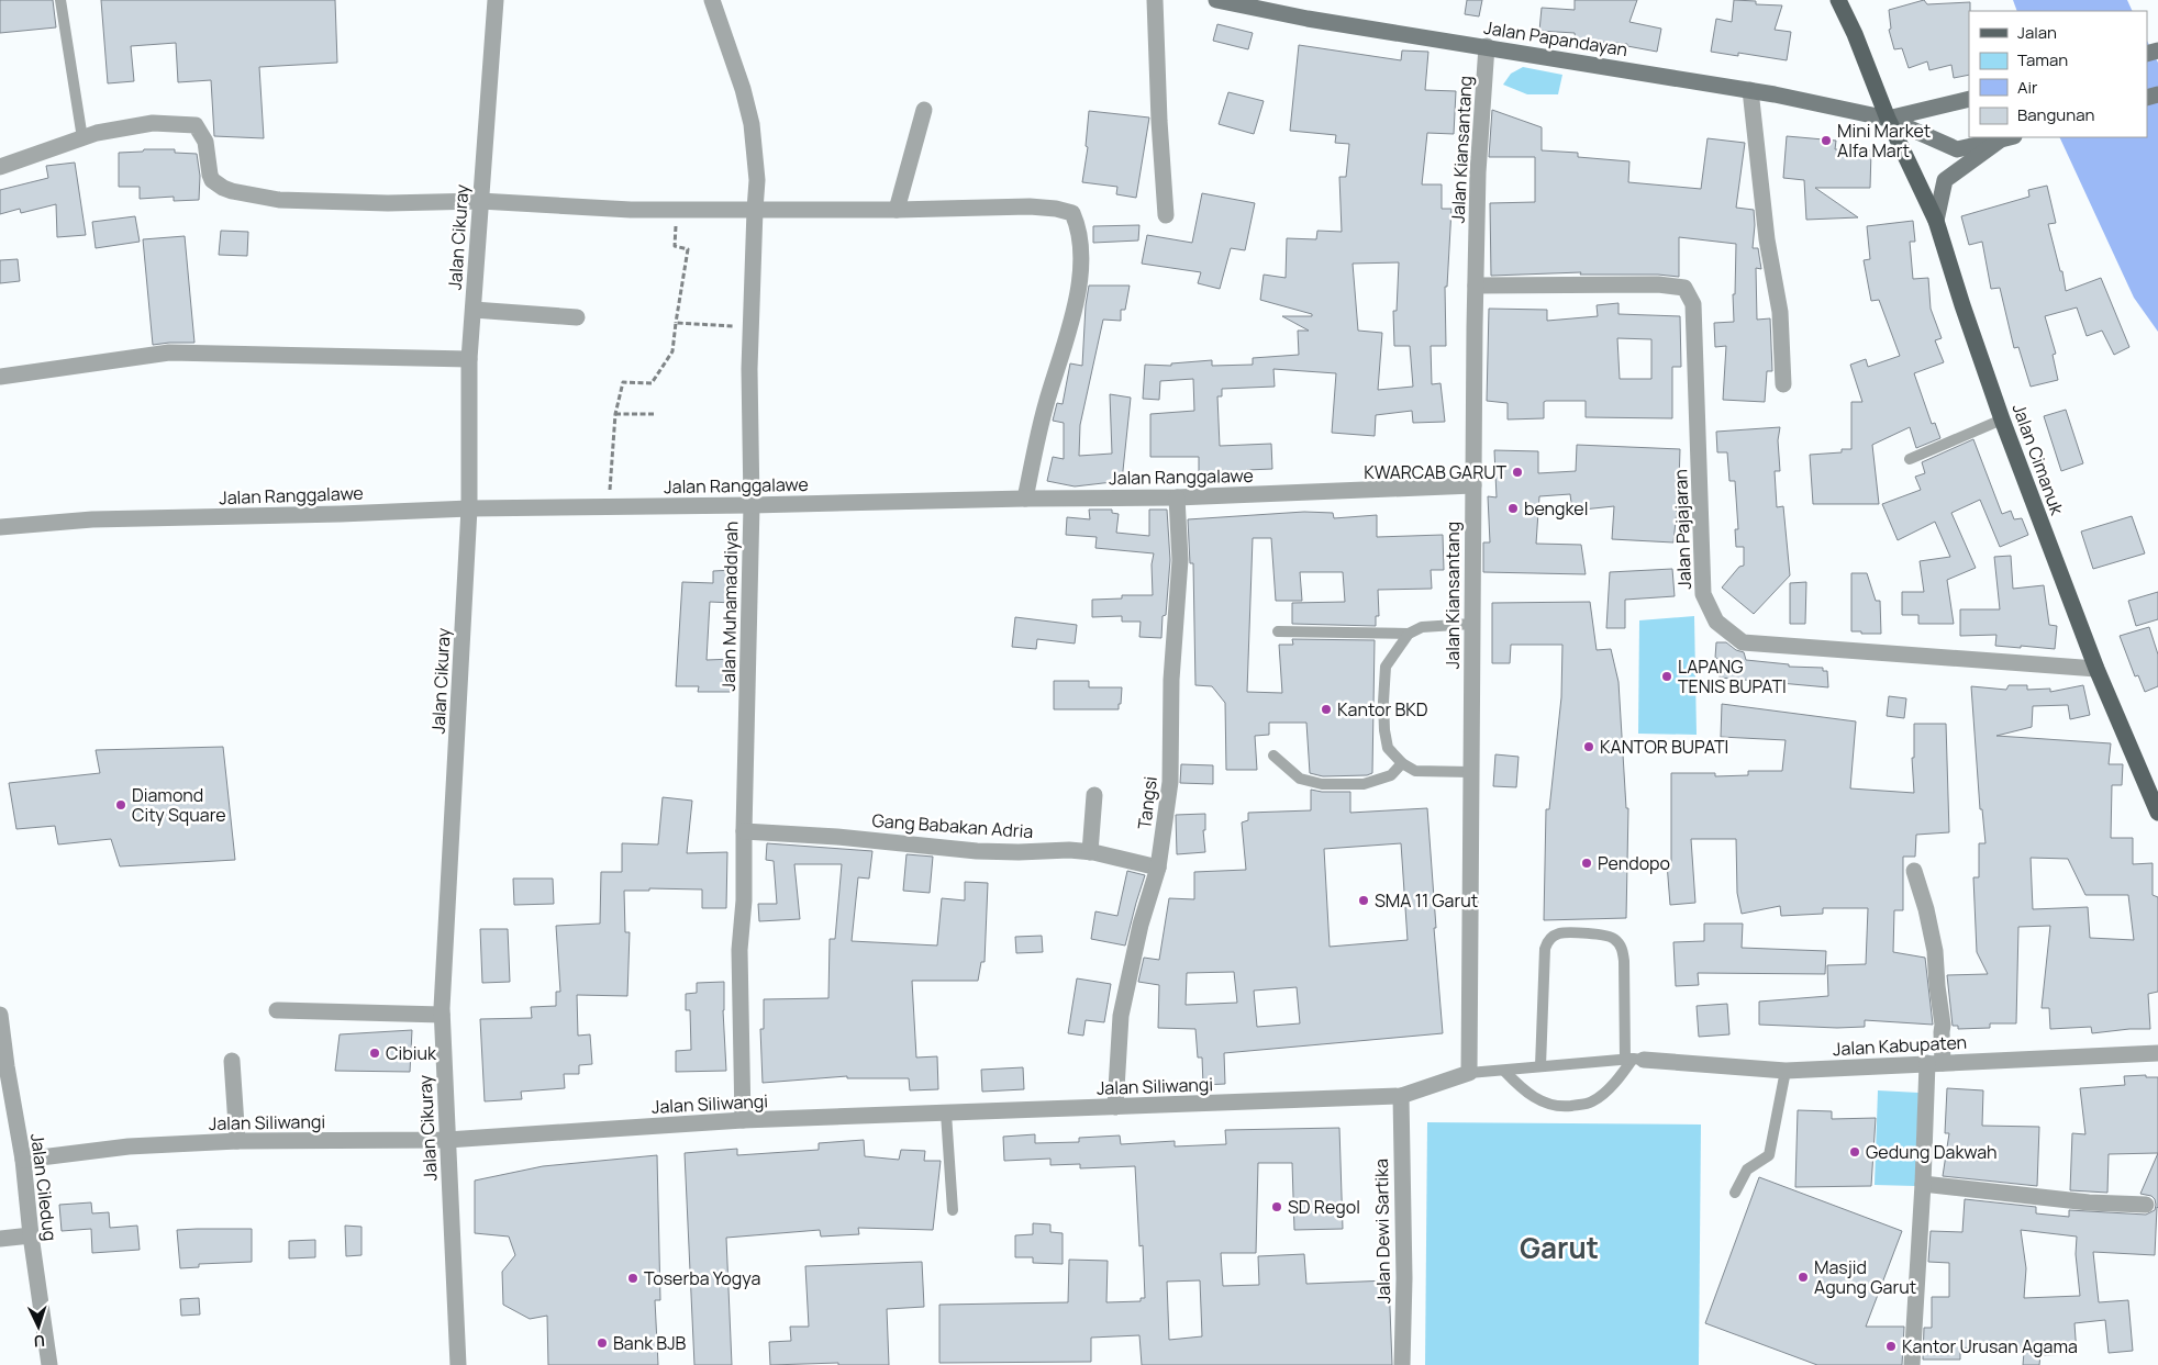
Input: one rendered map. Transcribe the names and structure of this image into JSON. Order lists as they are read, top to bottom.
{
  "streets": {
    "main road": ["Jalan Papandayan", "Jalan Cimanuk"],
    "street": [
      "Jalan Kiansantang",
      "Jalan Cikuray",
      "Jalan Ranggalawe",
      "Jalan Pajajaran",
      "Jalan Muhamaddiyah",
      "Tangsi",
      "Gang Babakan Adria",
      "Jalan Kabupaten",
      "Jalan Siliwangi",
      "Jalan Ciledug",
      "Jalan Dewi Sartika"
    ]
  },
  "crossings": [
    ["Jalan Papandayan", "Jalan Kiansantang"],
    ["Jalan Papandayan", "Jalan Cimanuk"],
    ["Jalan Kiansantang", "Jalan Ranggalawe"],
    ["Jalan Kiansantang", "Jalan Pajajaran"],
    ["Jalan Cikuray", "Jalan Ranggalawe"],
    ["Jalan Cikuray", "Jalan Siliwangi"],
    ["Jalan Cimanuk", "Jalan Pajajaran"],
    ["Jalan Ranggalawe", "Jalan Muhamaddiyah"],
    ["Jalan Ranggalawe", "Tangsi"],
    ["Jalan Muhamaddiyah", "Gang Babakan Adria"],
    ["Jalan Muhamaddiyah", "Jalan Siliwangi"],
    ["Tangsi", "Gang Babakan Adria"],
    ["Tangsi", "Jalan Siliwangi"],
    ["Jalan Siliwangi", "Jalan Ciledug"],
    ["Jalan Siliwangi", "Jalan Dewi Sartika"]
  ],
  "districts": ["Garut"],
  "places": [
    "Mini Market Alfa Mart",
    "KWARCAB GARUT",
    "bengkel",
    "LAPANG TENIS BUPATI",
    "Kantor BKD",
    "KANTOR BUPATI",
    "Diamond City Square",
    "Pendopo",
    "SMA 11 Garut",
    "Cibiuk",
    "Gedung Dakwah",
    "SD Regol",
    "Masjid Agung Garut",
    "Toserba Yogya",
    "Bank BJB",
    "Kantor Urusan Agama"
  ],
  "legend": [
    "Jalan",
    "Taman",
    "Air",
    "Bangunan"
  ],
  "north": "bottom"
}
